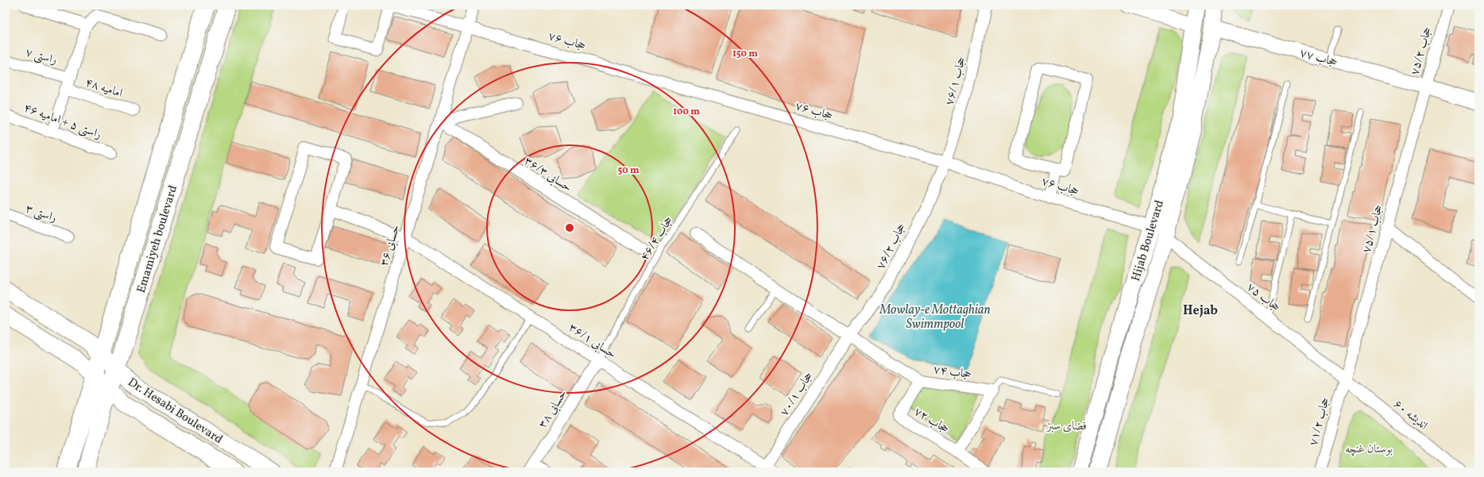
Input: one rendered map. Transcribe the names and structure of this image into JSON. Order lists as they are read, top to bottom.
{
  "streets": {
    "main road": ["Emamiyeh boulevard", "Hijab Boulevard", "Dr. Hesabi Boulevard"],
    "street": [
      "حجاب ۷۶",
      "حجاب ۷۵/۲",
      "راستی ۷",
      "حجاب ۷۷",
      "حجاب ۷۶/۱",
      "امامیه ۴۸",
      "راستی ۵ + امامیه ۴۶",
      "حسابی ۳۶/۳",
      "راستی ۳",
      "حجاب ۷۵/۱",
      "حسابی ۳۶",
      "حجاب ۷۶/۲",
      "حجاب ۷۵",
      "حسابی ۳۶/۱",
      "حجاب ۷۴",
      "حجاب ۷۰/۱",
      "حسابی ۳۸",
      "اندیشه ۶۰",
      "حجاب ۷۲",
      "حجاب ۷۱/۲"
    ],
    "lane": ["حجاب ۴۶/۴"]
  },
  "crossings": [
    ["حجاب ۷۶", "حجاب ۷۶/۱"],
    ["حجاب ۷۶", "Hijab Boulevard"],
    ["حجاب ۷۶", "حسابی ۳۶"],
    ["حجاب ۷۶", "حجاب ۷۶/۲"],
    ["حجاب ۷۵/۲", "حجاب ۷۷"],
    ["حجاب ۷۵/۲", "حجاب ۷۵/۱"],
    ["حجاب ۷۷", "حجاب ۷۵/۱"],
    ["حجاب ۷۷", "Hijab Boulevard"],
    ["حجاب ۷۶/۱", "حجاب ۷۶/۲"],
    ["حسابی ۳۶/۳", "حسابی ۳۶"],
    ["حجاب ۷۵/۱", "حجاب ۷۵"],
    ["حجاب ۷۵/۱", "اندیشه ۶۰"],
    ["حجاب ۷۵/۱", "حجاب ۷۱/۲"],
    ["حجاب ۴۶/۴", "حسابی ۳۶/۱"],
    ["حجاب ۴۶/۴", "حسابی ۳۸"],
    ["Emamiyeh boulevard", "Dr. Hesabi Boulevard"],
    ["Hijab Boulevard", "حجاب ۷۵"],
    ["حسابی ۳۶", "حسابی ۳۶/۱"],
    ["حجاب ۷۶/۲", "حجاب ۷۴"],
    ["حجاب ۷۶/۲", "حجاب ۷۰/۱"],
    ["حجاب ۷۵", "اندیشه ۶۰"],
    ["حجاب ۷۵", "حجاب ۷۱/۲"],
    ["حسابی ۳۶/۱", "حجاب ۷۰/۱"],
    ["حسابی ۳۶/۱", "حسابی ۳۸"],
    ["حجاب ۷۴", "حجاب ۷۰/۱"],
    ["حجاب ۷۴", "حجاب ۷۲"],
    ["اندیشه ۶۰", "حجاب ۷۱/۲"]
  ],
  "districts": ["Hejab"],
  "water": ["Mowlay-e Mottaghian Swimmpool"],
  "parks": ["فضای سبز", "بوستان غنچه"],
  "rings": ["150 m", "100 m", "50 m"]
}
